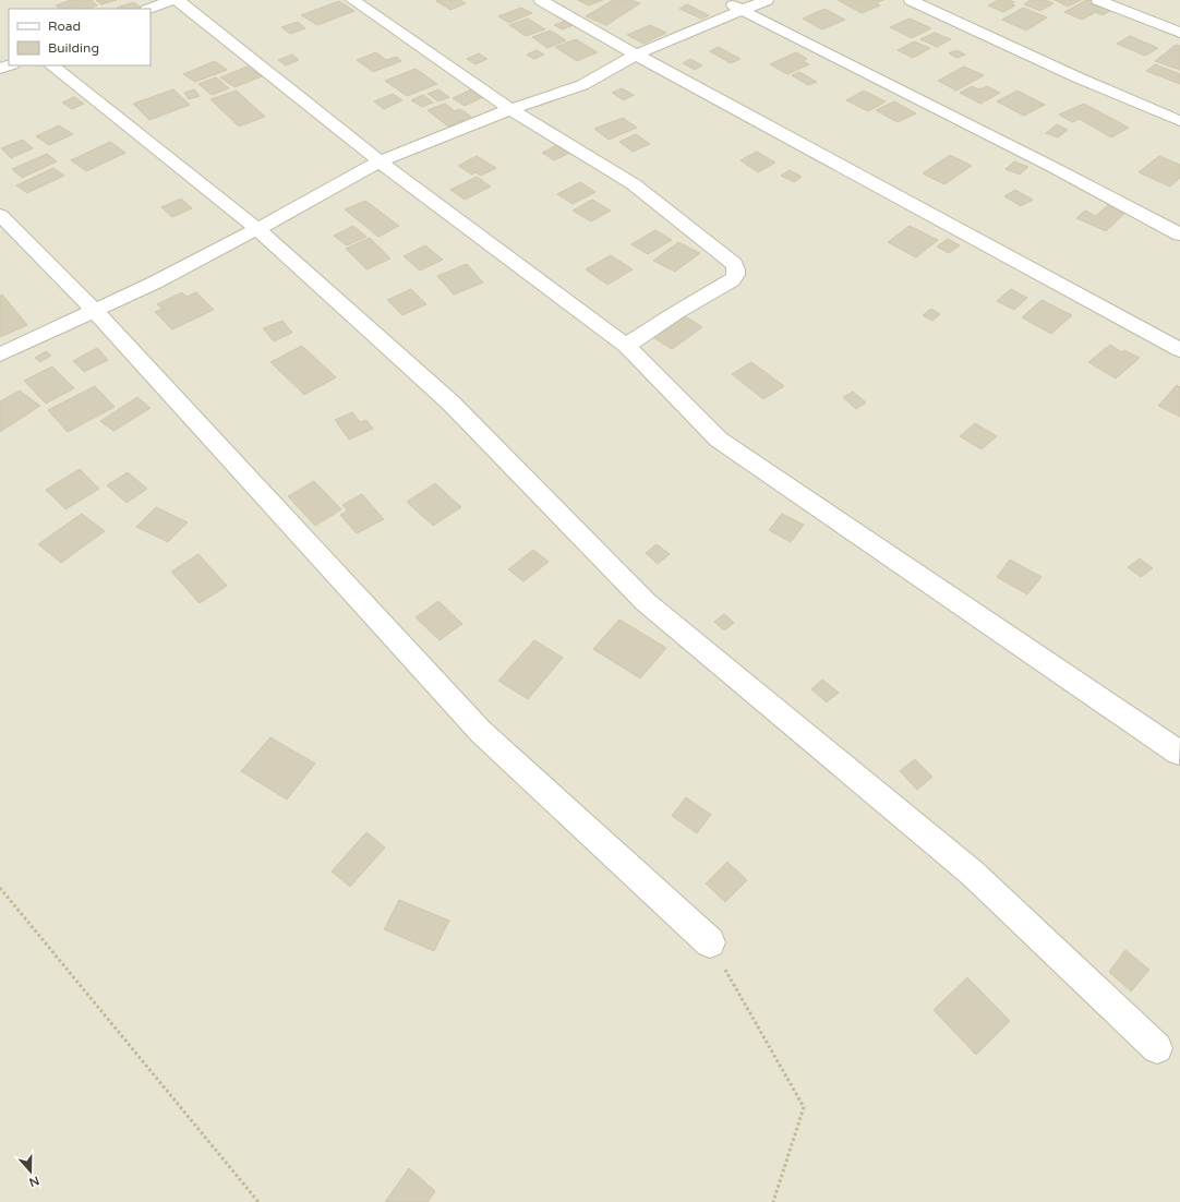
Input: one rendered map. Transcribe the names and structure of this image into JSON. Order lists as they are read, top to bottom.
{
  "legend": ["Road", "Building"],
  "north": "bottom"
}
